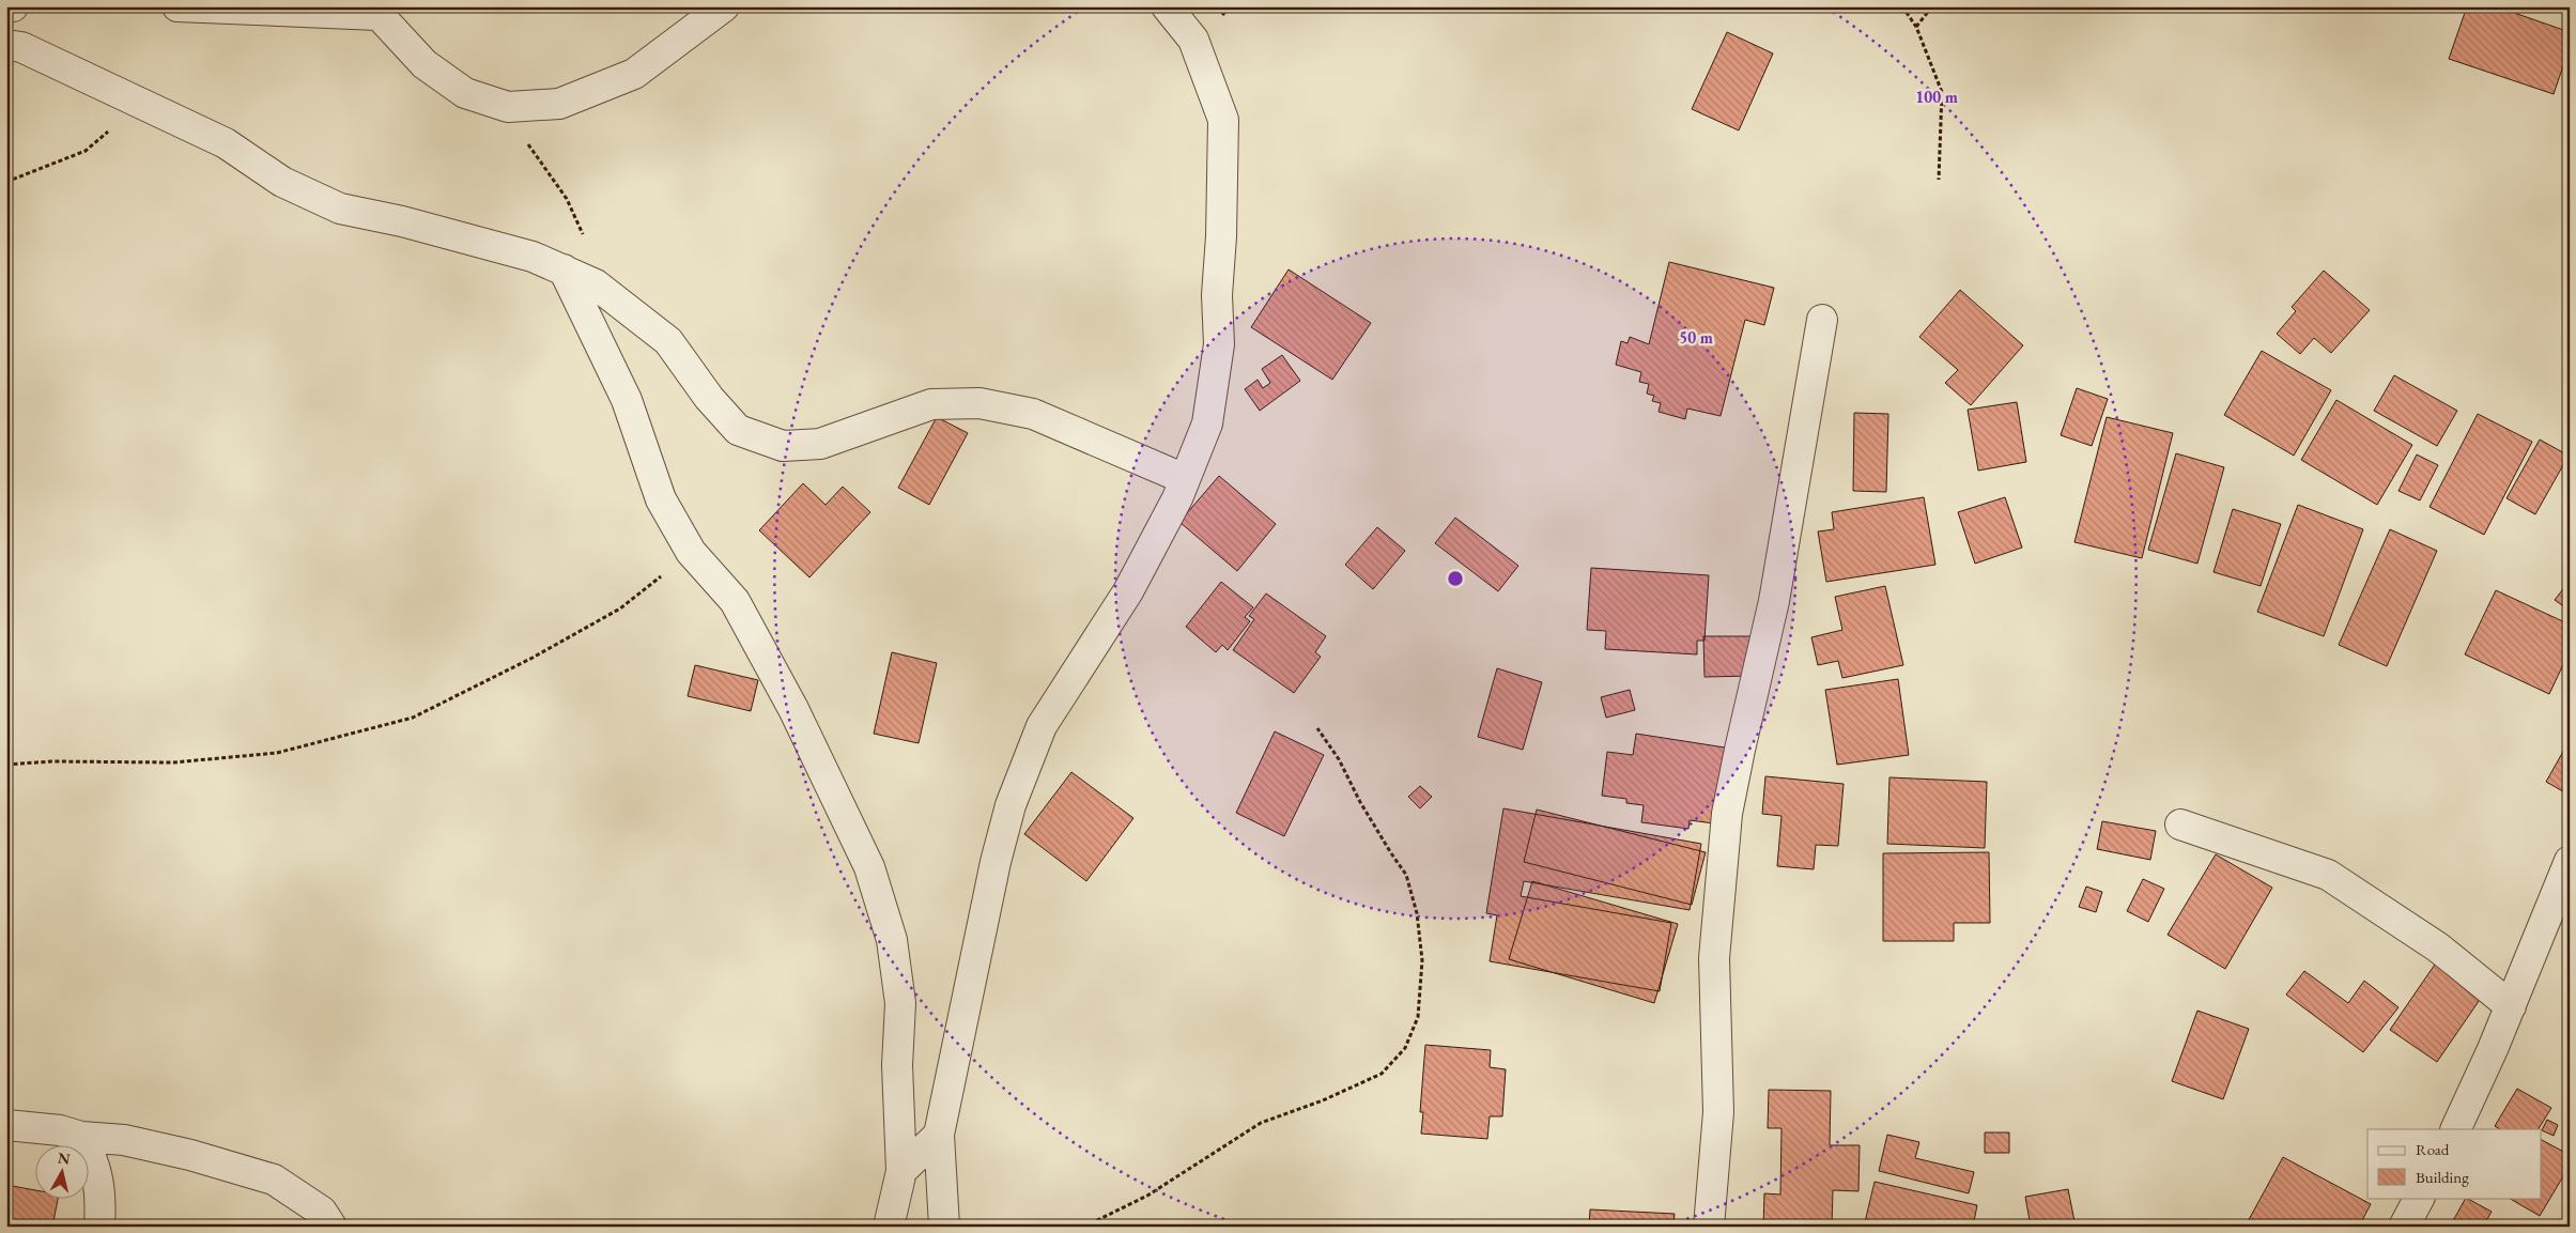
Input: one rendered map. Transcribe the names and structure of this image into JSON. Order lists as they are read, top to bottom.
{
  "legend": ["Road", "Building"],
  "north": "top",
  "rings": ["100 m", "50 m"]
}
